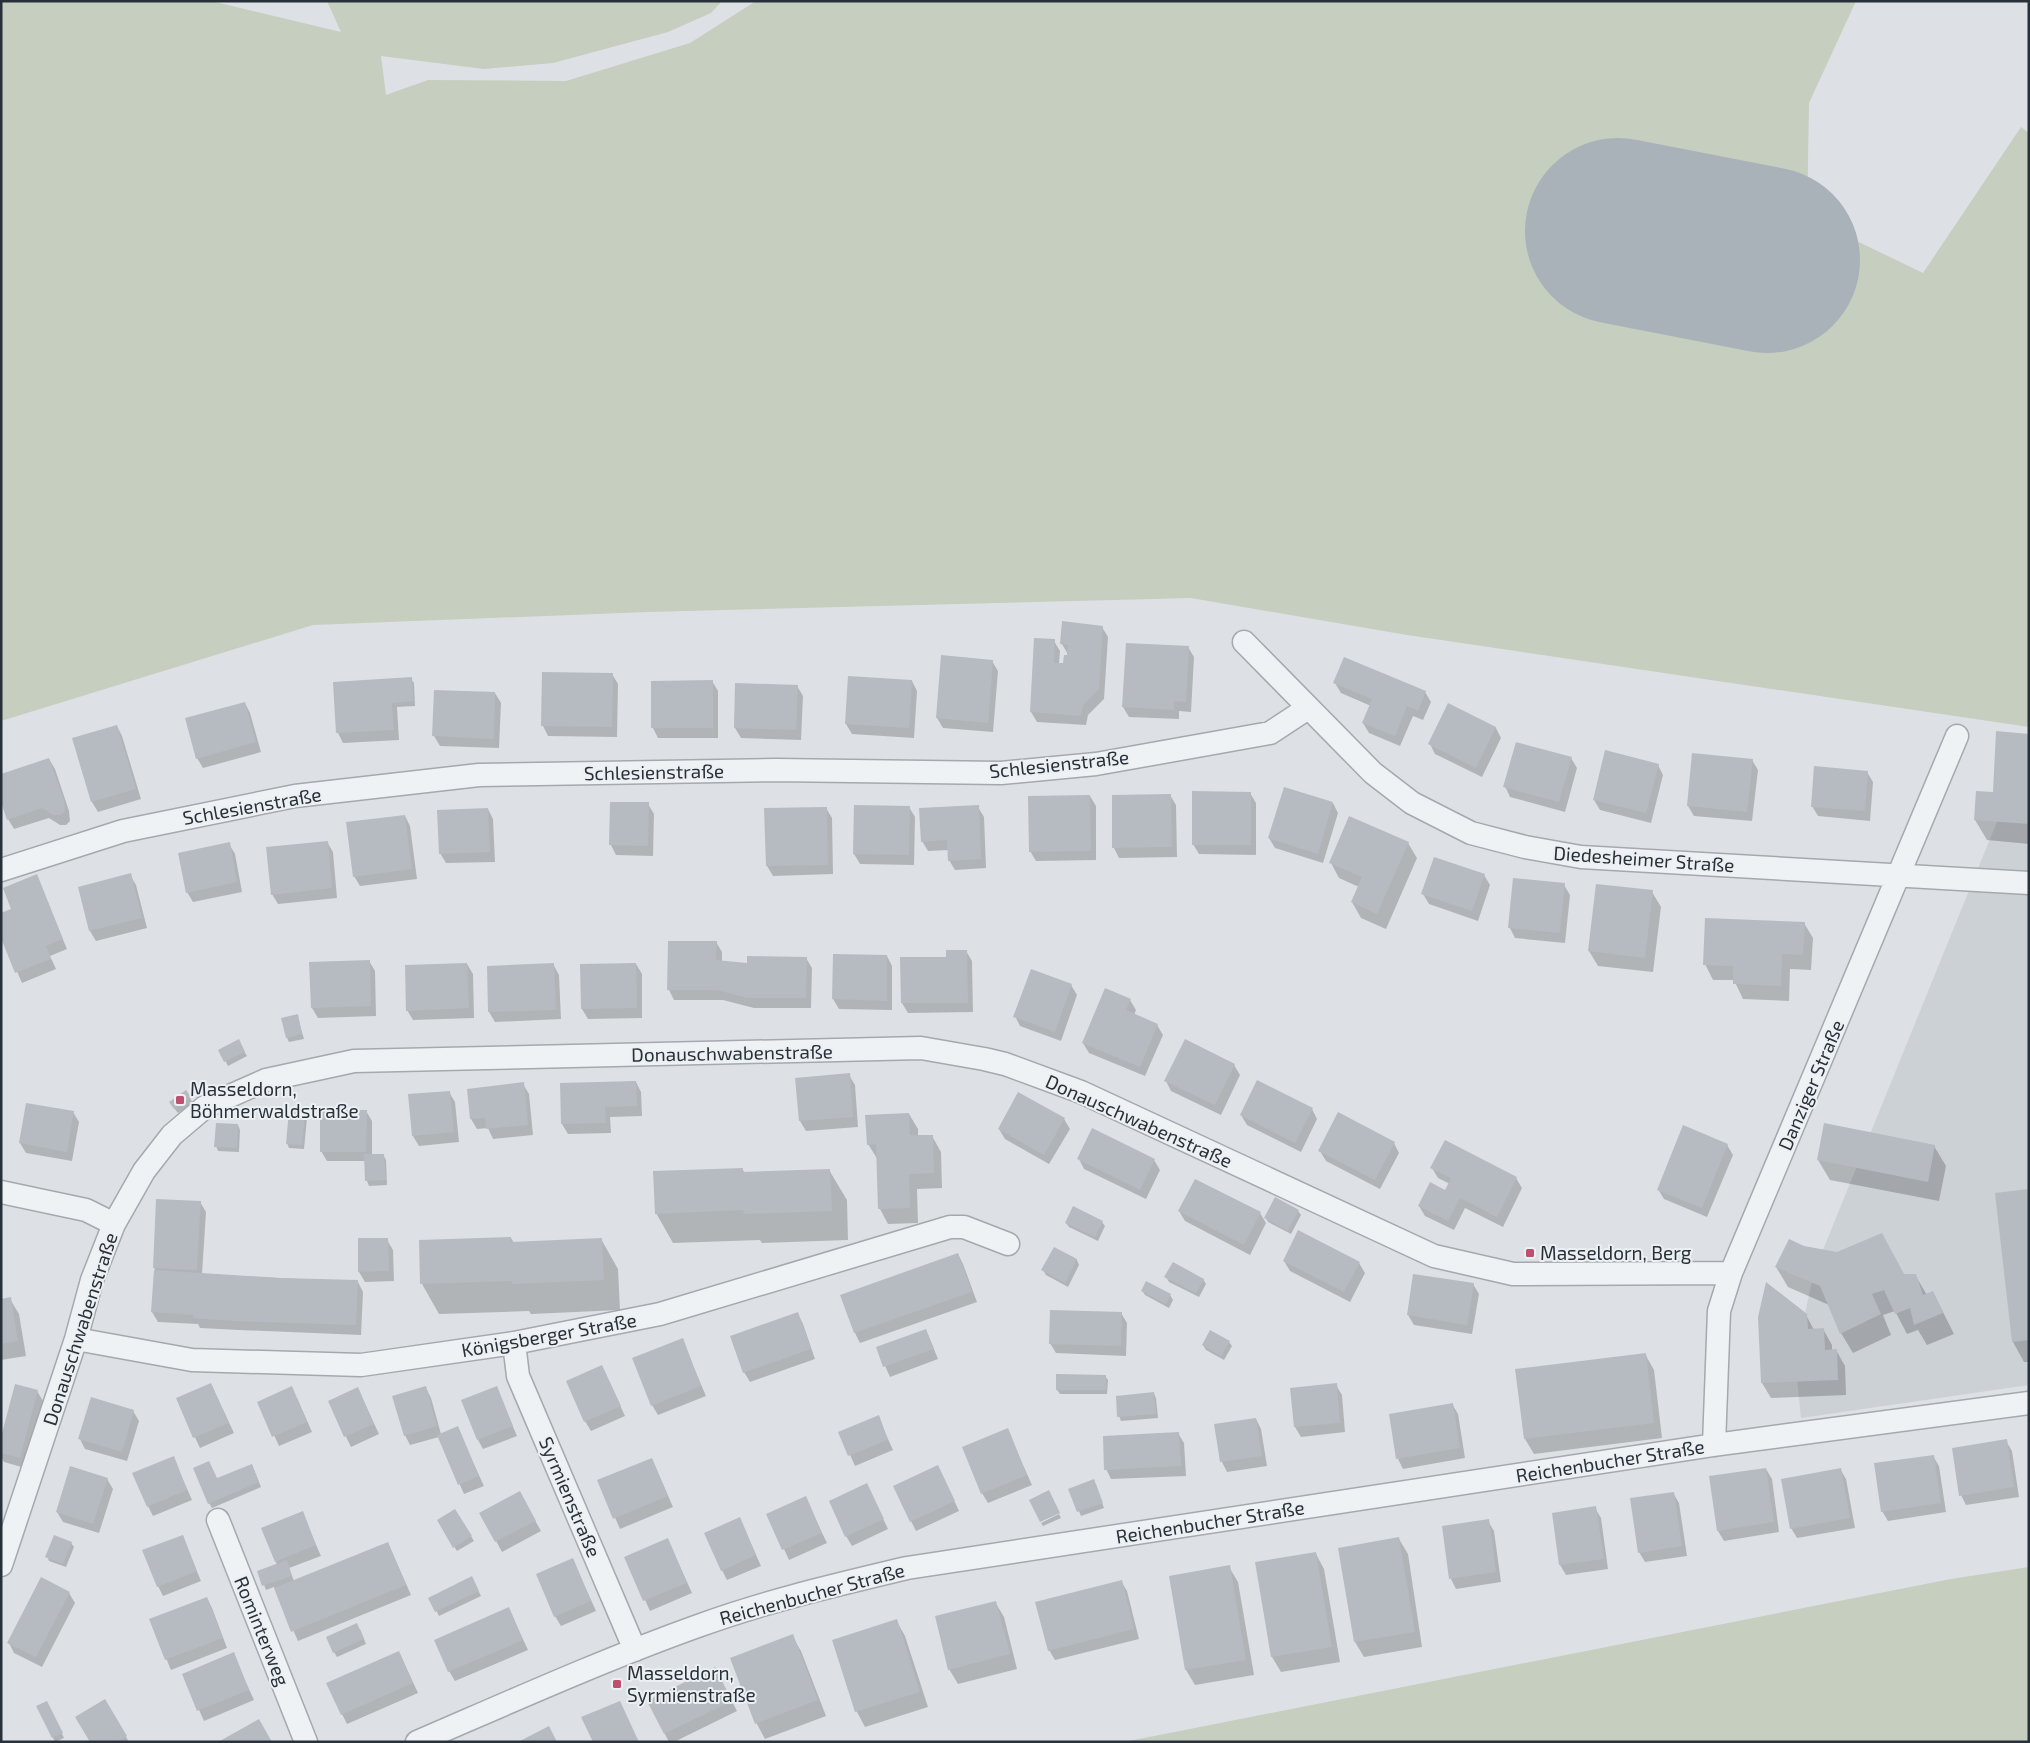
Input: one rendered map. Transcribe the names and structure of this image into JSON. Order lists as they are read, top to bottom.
{
  "streets": {
    "street": [
      "Schlesienstraße",
      "Diedesheimer Straße",
      "Donauschwabenstraße",
      "Danziger Straße",
      "Königsberger Straße",
      "Reichenbucher Straße",
      "Syrmienstraße",
      "Rominterweg"
    ]
  },
  "crossings": [
    ["Schlesienstraße", "Diedesheimer Straße"],
    ["Diedesheimer Straße", "Danziger Straße"],
    ["Donauschwabenstraße", "Danziger Straße"],
    ["Donauschwabenstraße", "Königsberger Straße"],
    ["Danziger Straße", "Reichenbucher Straße"],
    ["Königsberger Straße", "Syrmienstraße"],
    ["Reichenbucher Straße", "Syrmienstraße"]
  ],
  "places": {
    "transit": ["Masseldorn, Böhmerwaldstraße", "Masseldorn, Berg", "Masseldorn, Syrmienstraße"]
  }
}
